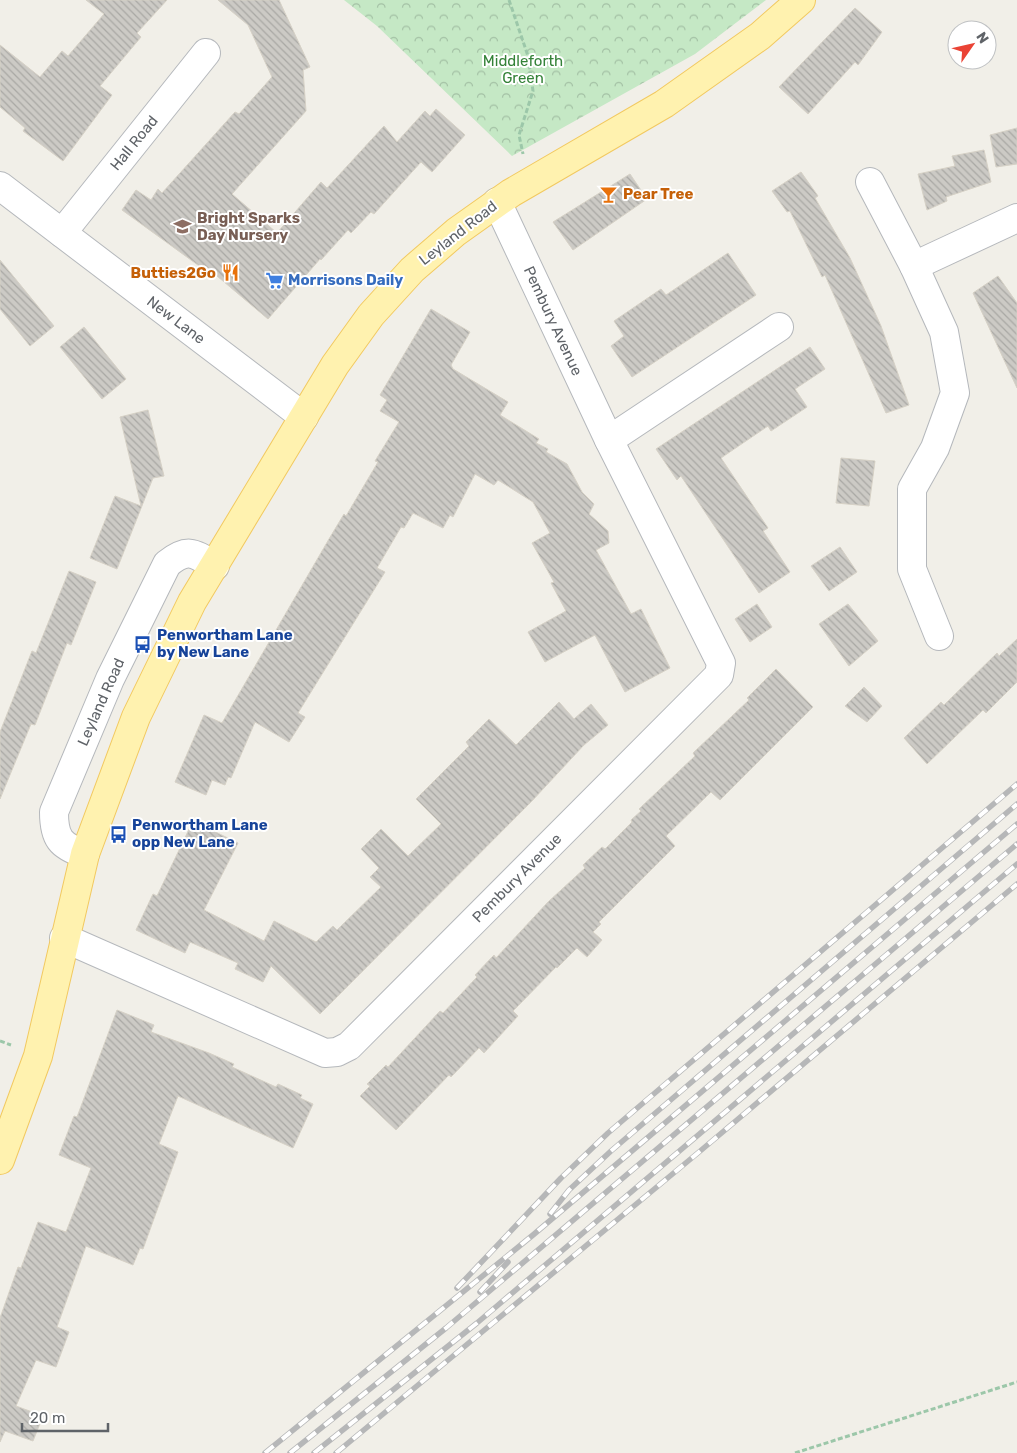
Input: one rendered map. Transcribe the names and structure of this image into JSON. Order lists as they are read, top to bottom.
{
  "streets": {
    "main road": ["Leyland Road"],
    "street": ["Hall Road", "New Lane", "Pembury Avenue"]
  },
  "crossings": [
    ["Hall Road", "New Lane"],
    ["Leyland Road", "New Lane"],
    ["Leyland Road", "Pembury Avenue"]
  ],
  "parks": ["Middleforth Green"],
  "places": {
    "bar": ["Pear Tree"],
    "school or university": ["Bright Sparks Day Nursery"],
    "restaurant": ["Butties2Go"],
    "supermarket": ["Morrisons Daily"],
    "bus stop": ["Penwortham Lane by New Lane", "Penwortham Lane opp New Lane"]
  },
  "scale_bar": "20 m",
  "north": "top right"
}
